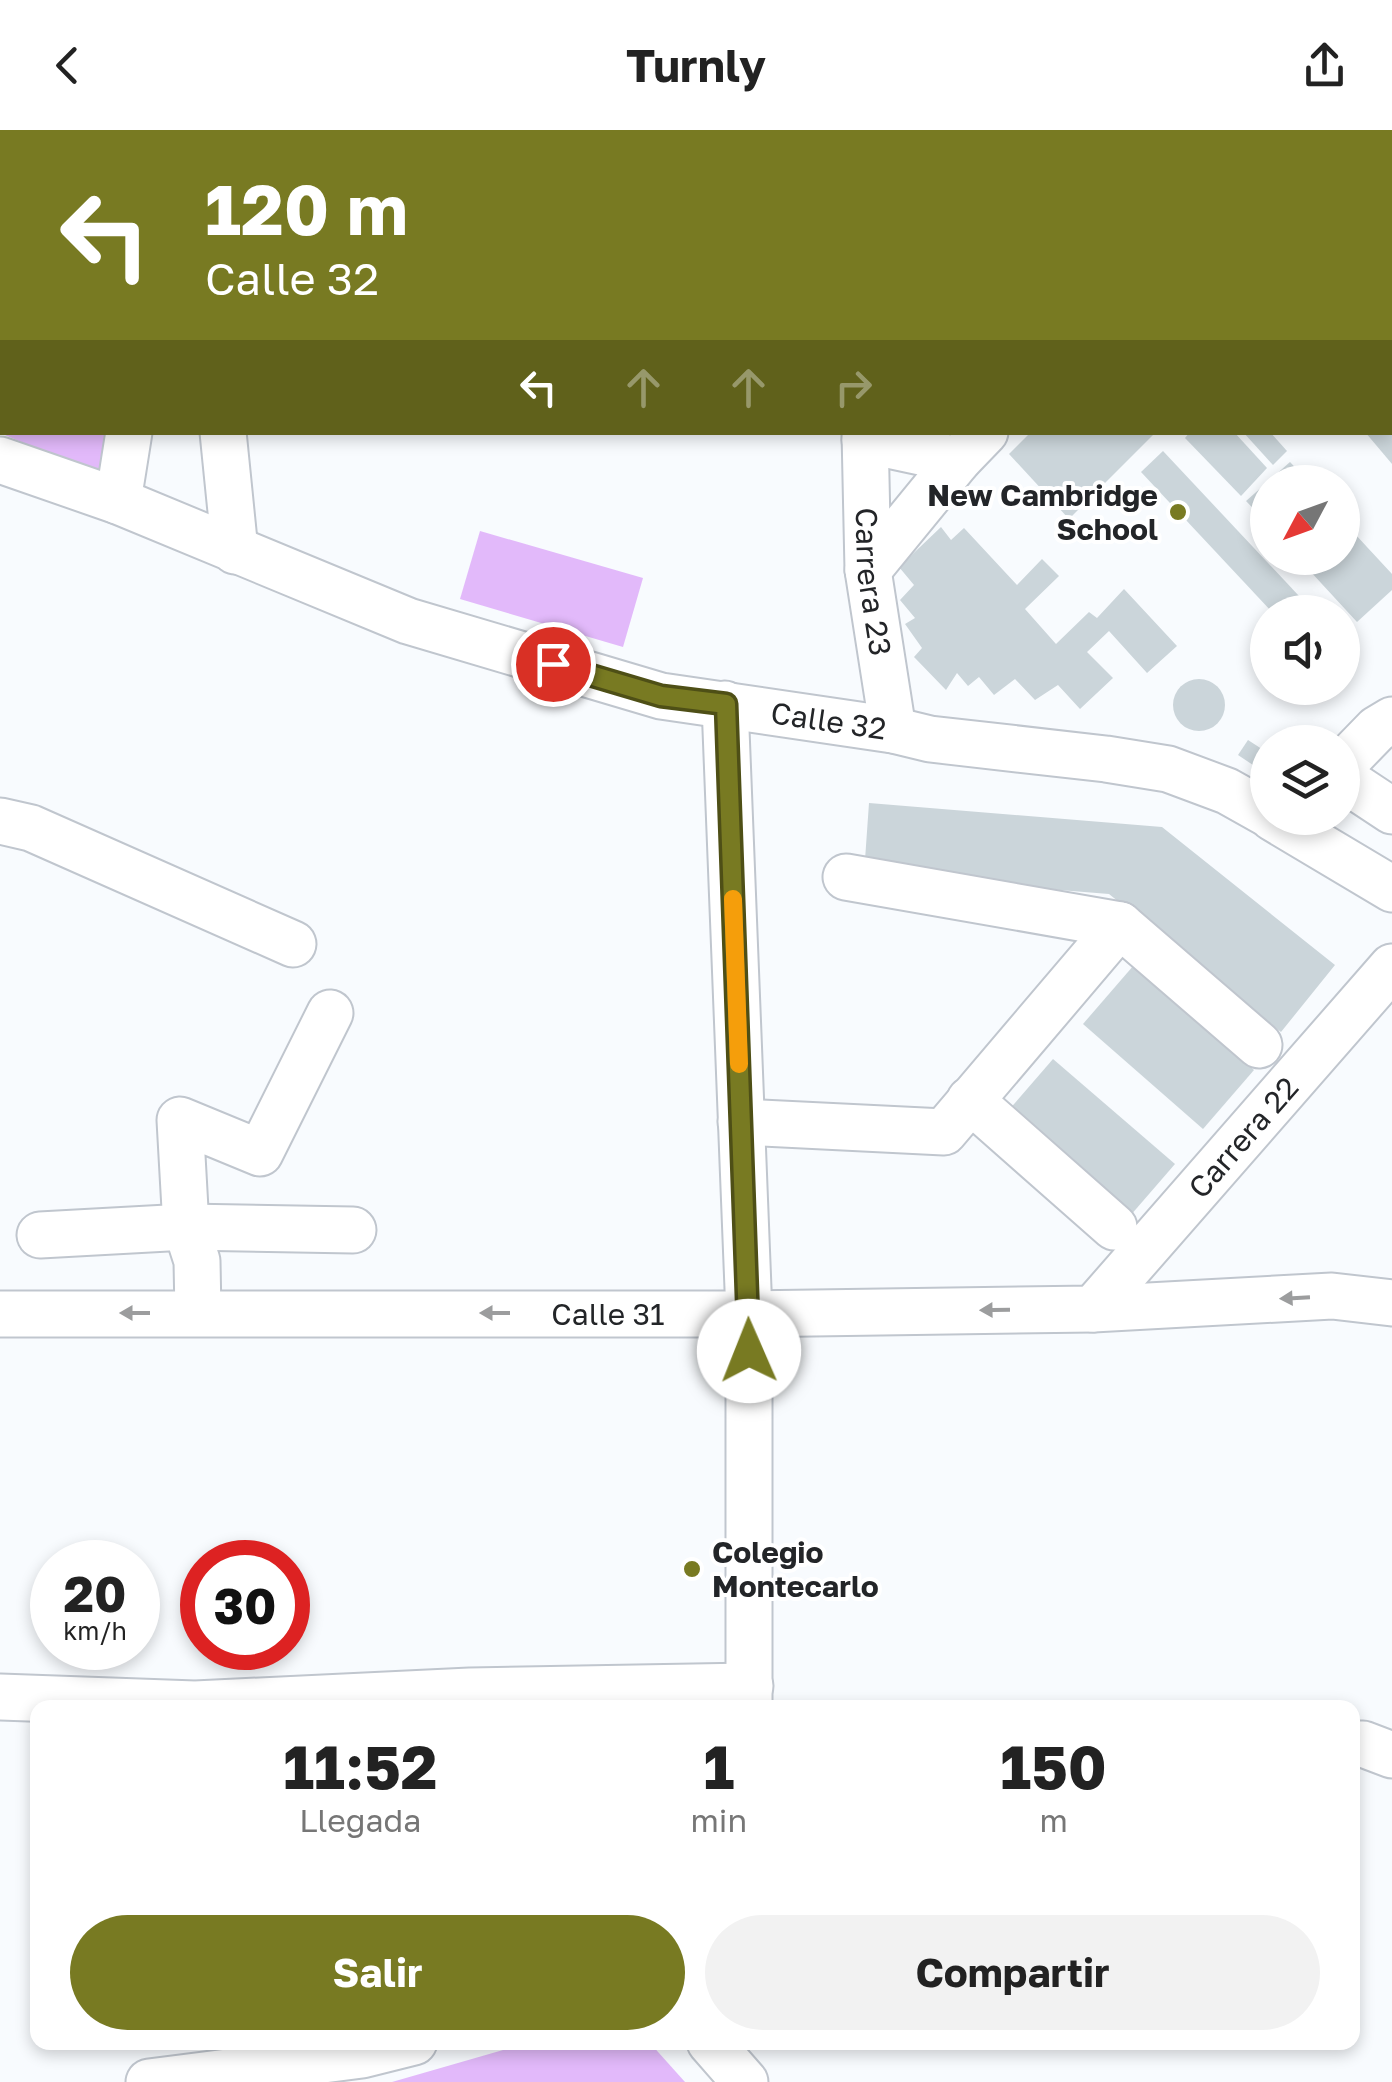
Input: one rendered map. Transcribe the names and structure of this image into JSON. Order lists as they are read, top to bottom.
{
  "streets": {
    "street": [
      "Carrera 23",
      "Calle 32",
      "Carrera 22",
      "Calle 31"
    ]
  },
  "crossings": [
    ["Carrera 23", "Calle 32"],
    ["Carrera 22", "Calle 31"]
  ],
  "places": ["New Cambridge School", "Colegio Montecarlo"],
  "north": "bottom left",
  "page": {
    "header": "Turnly",
    "turn": ["120 m", "Calle 32"],
    "speed": "20 km/h",
    "limit": "30",
    "eta": [
      "11:52",
      "Llegada",
      "1",
      "min",
      "150",
      "m"
    ],
    "buttons": ["Salir", "Compartir"]
  }
}
